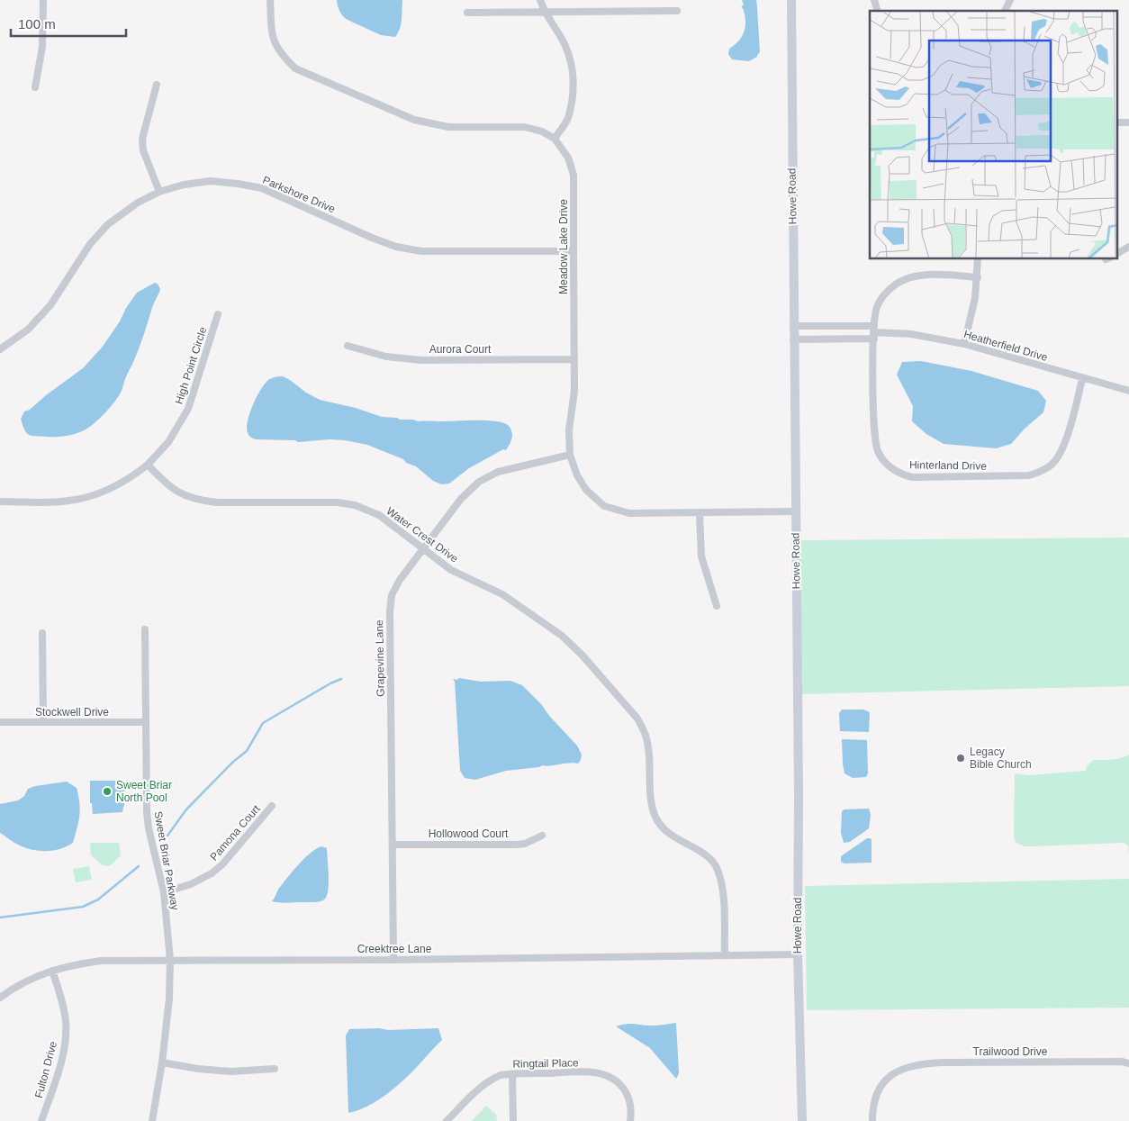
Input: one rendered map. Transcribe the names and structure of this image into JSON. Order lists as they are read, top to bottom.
{
  "streets": {
    "street": [
      "Parkshore Drive",
      "Howe Road",
      "Meadow Lake Drive",
      "Heatherfield Drive",
      "Aurora Court",
      "High Point Circle",
      "Hinterland Drive",
      "Water Crest Drive",
      "Grapevine Lane",
      "Stockwell Drive",
      "Pamona Court",
      "Hollowood Court",
      "Sweet Briar Parkway",
      "Creektree Lane",
      "Trailwood Drive",
      "Ringtail Place",
      "Fulton Drive"
    ]
  },
  "crossings": [
    ["Parkshore Drive", "Meadow Lake Drive"],
    ["Howe Road", "Meadow Lake Drive"],
    ["Howe Road", "Heatherfield Drive"],
    ["Howe Road", "Creektree Lane"],
    ["Meadow Lake Drive", "Aurora Court"],
    ["Meadow Lake Drive", "Grapevine Lane"],
    ["Heatherfield Drive", "Hinterland Drive"],
    ["High Point Circle", "Water Crest Drive"],
    ["Water Crest Drive", "Grapevine Lane"],
    ["Water Crest Drive", "Creektree Lane"],
    ["Grapevine Lane", "Hollowood Court"],
    ["Grapevine Lane", "Creektree Lane"],
    ["Stockwell Drive", "Sweet Briar Parkway"],
    ["Pamona Court", "Sweet Briar Parkway"],
    ["Sweet Briar Parkway", "Creektree Lane"],
    ["Creektree Lane", "Fulton Drive"]
  ],
  "places": ["Legacy Bible Church", "Sweet Briar North Pool"],
  "scale_bar": "100 m"
}
